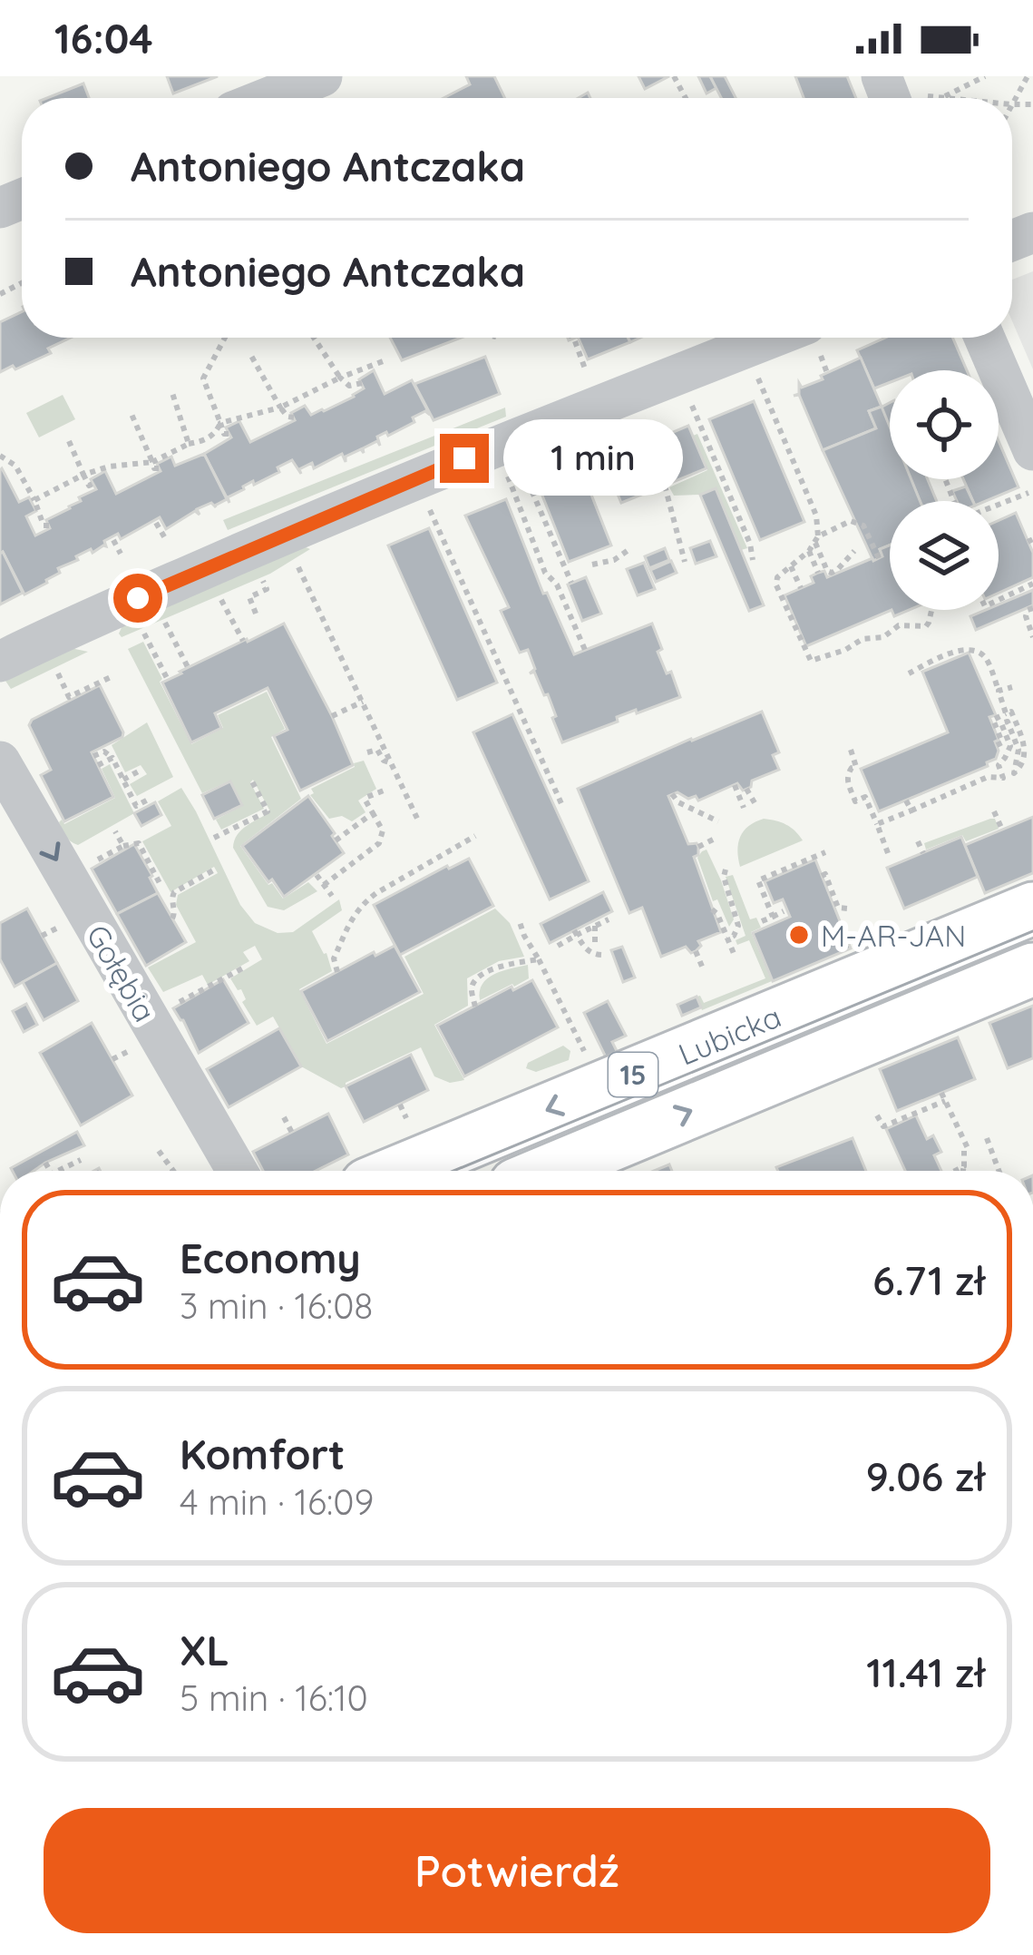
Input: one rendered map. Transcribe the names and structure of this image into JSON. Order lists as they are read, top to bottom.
{
  "streets": {
    "main road": ["Lubicka", "15"],
    "street": ["Gołębia"]
  },
  "one_way": ["Gołębia"],
  "places": ["M-AR-JAN"],
  "page": {
    "status": "16:04",
    "banner": ["Antoniego Antczaka", "Antoniego Antczaka"],
    "bubble": "1 min",
    "list": [
      {
        "name": "Economy",
        "note": "3 min · 16:08",
        "value": "6.71 zł"
      },
      {
        "name": "Komfort",
        "note": "4 min · 16:09",
        "value": "9.06 zł"
      },
      {
        "name": "XL",
        "note": "5 min · 16:10",
        "value": "11.41 zł"
      }
    ],
    "buttons": "Potwierdź"
  }
}
